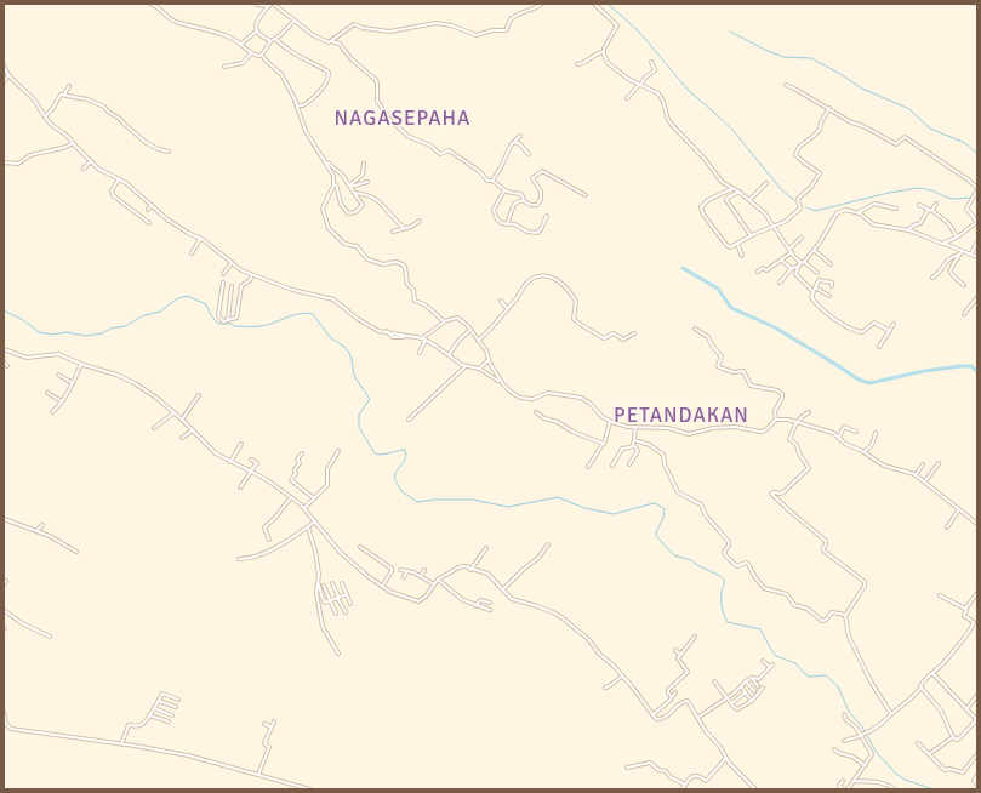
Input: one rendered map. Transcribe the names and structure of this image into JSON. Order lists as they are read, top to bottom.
{
  "districts": ["NAGASEPAHA", "PETANDAKAN"]
}
